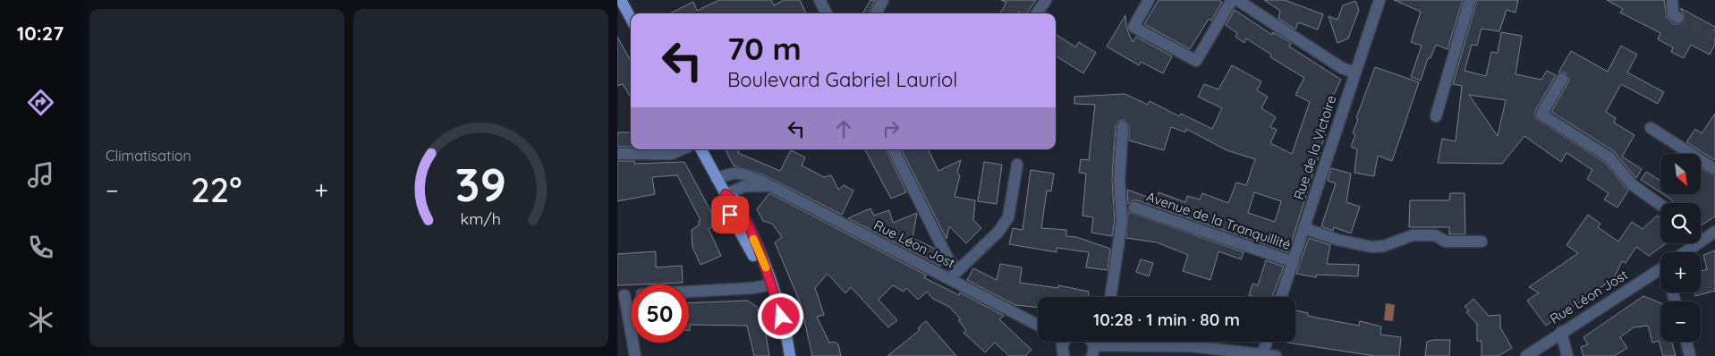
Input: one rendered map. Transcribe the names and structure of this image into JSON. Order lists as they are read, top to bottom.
{
  "streets": {
    "street": ["Rue de la Victoire", "Avenue de la Tranquillité", "Rue Léon Jost"]
  },
  "crossings": [
    ["Rue de la Victoire", "Avenue de la Tranquillité"]
  ],
  "north": "bottom right",
  "page": {
    "tabs": "10:27",
    "tile": "Climatisation",
    "turn": ["70 m", "Boulevard Gabriel Lauriol"],
    "map_buttons": ["+", "−"],
    "heat": ["−", "22°", "+"],
    "limit": "50",
    "trip": "10:28 · 1 min · 80 m",
    "gauge": ["39", "km/h"]
  }
}
